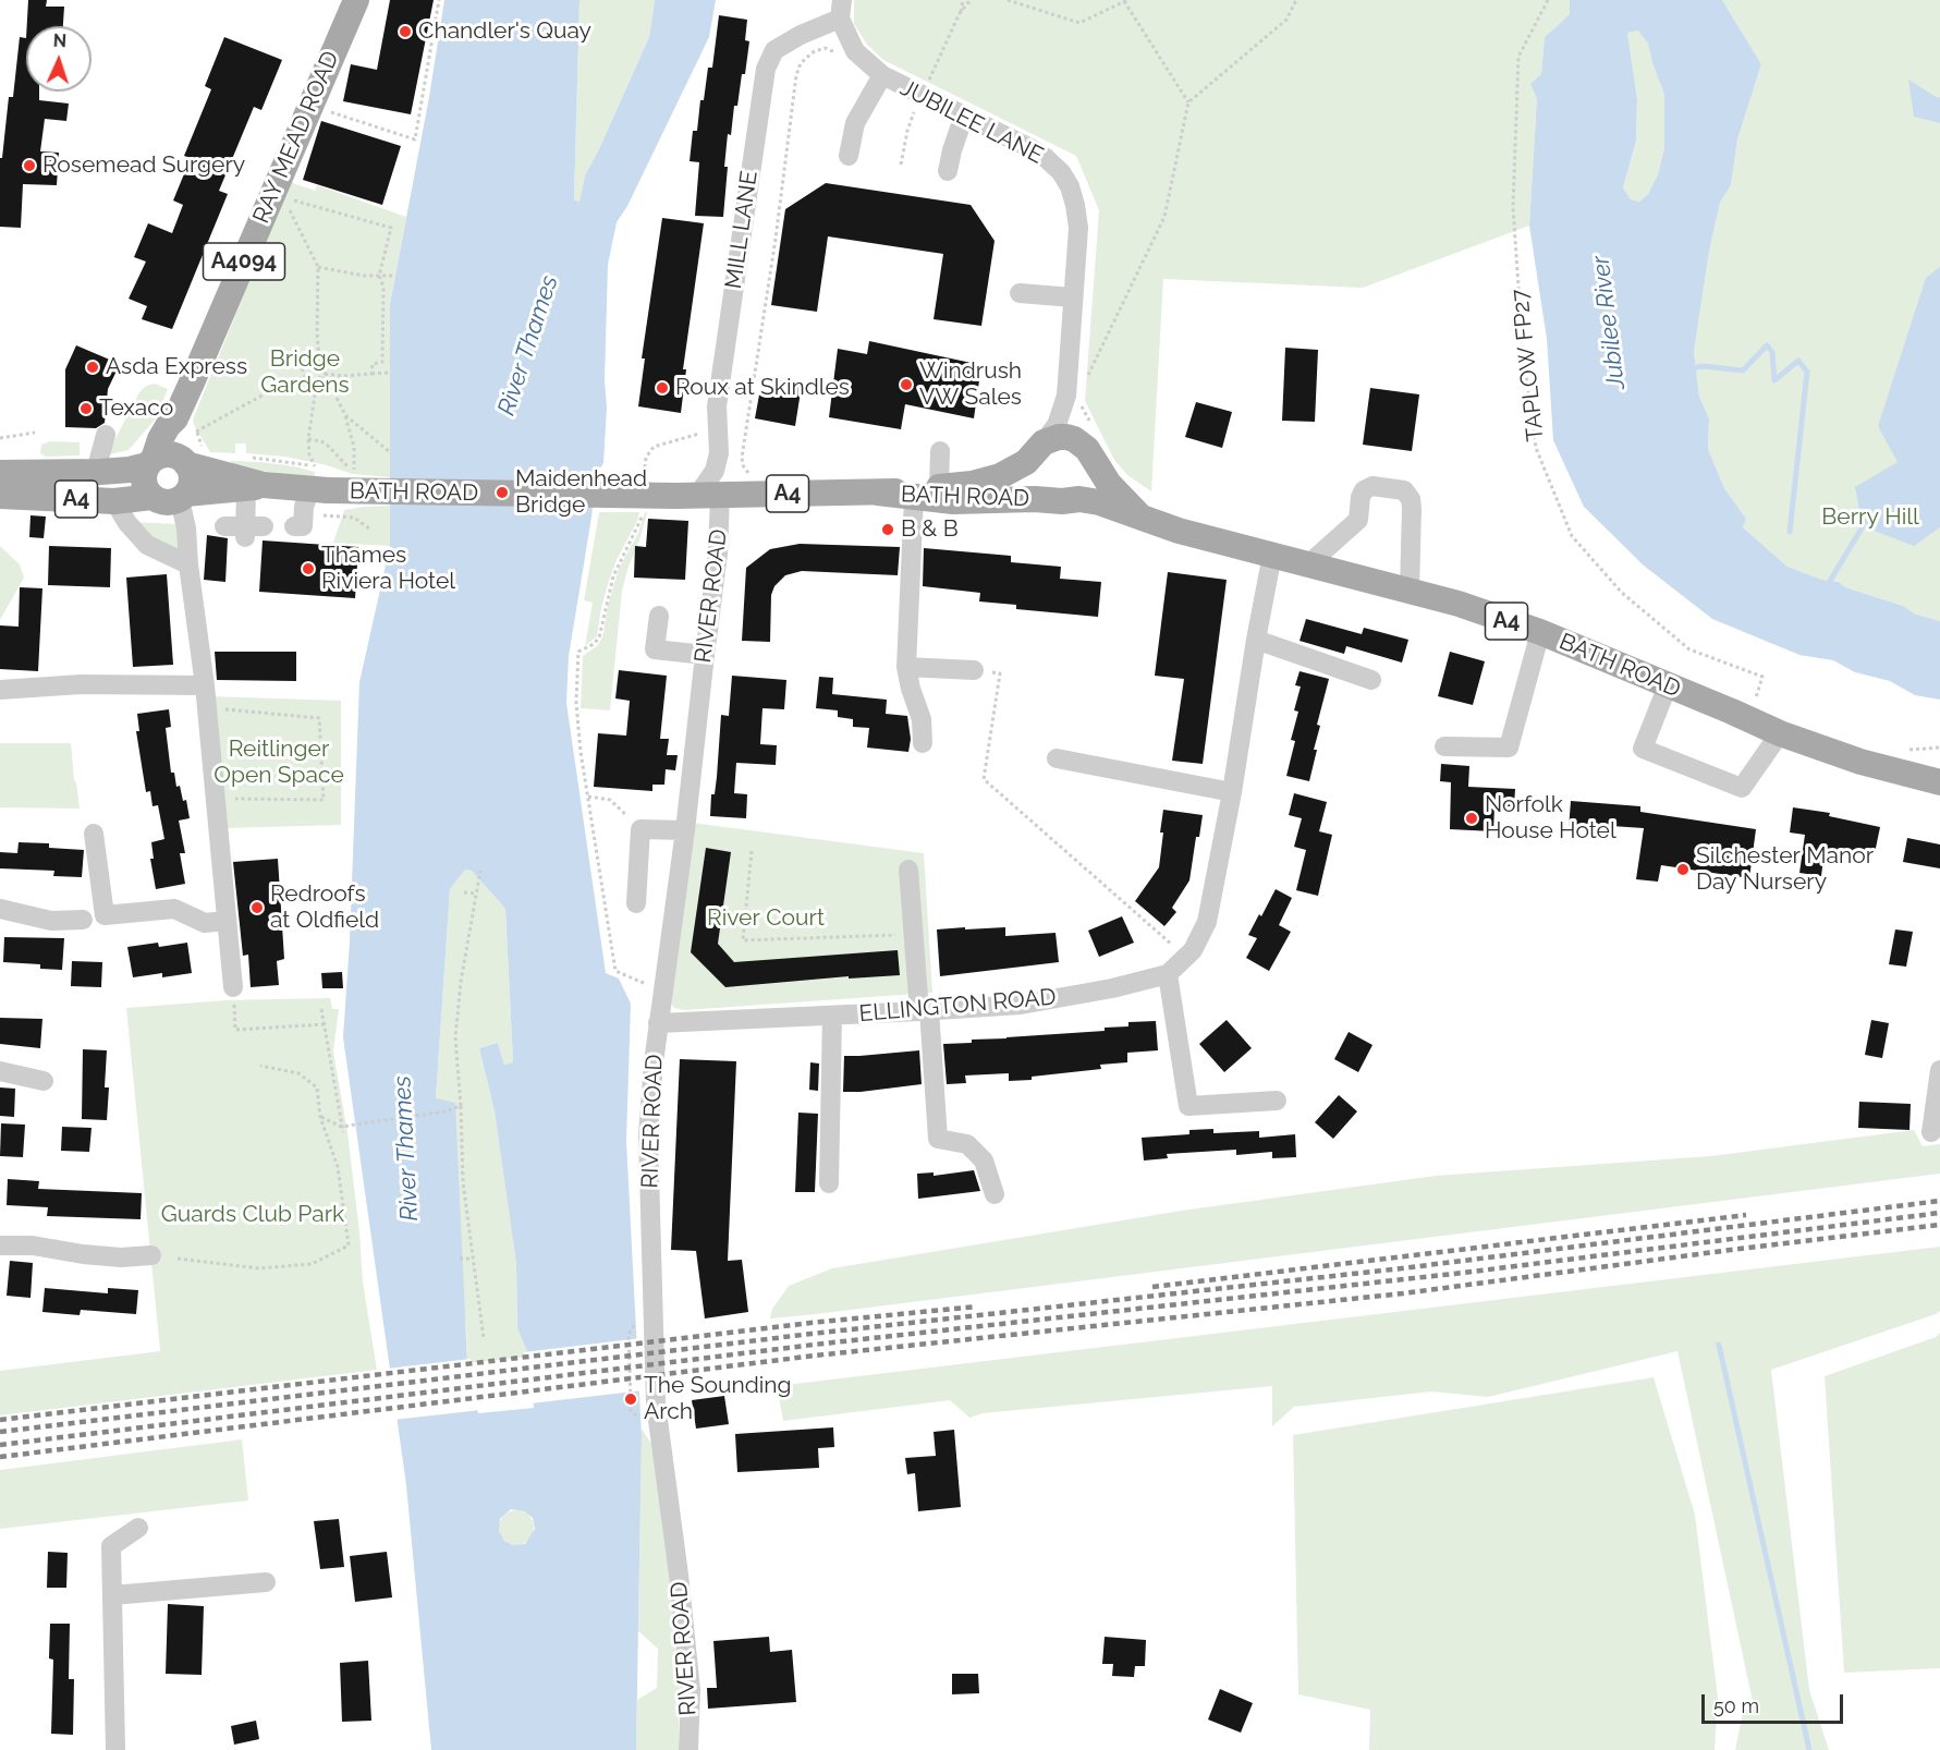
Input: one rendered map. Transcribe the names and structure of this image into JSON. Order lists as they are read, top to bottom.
{
  "streets": {
    "main road": [
      "RAY MEAD ROAD",
      "A4094",
      "BATH ROAD",
      "A4"
    ],
    "street": [
      "JUBILEE LANE",
      "MILL LANE",
      "RIVER ROAD",
      "ELLINGTON ROAD"
    ],
    "path": ["TAPLOW FP27"]
  },
  "crossings": [
    ["JUBILEE LANE", "MILL LANE"],
    ["JUBILEE LANE", "BATH ROAD"],
    ["RAY MEAD ROAD", "BATH ROAD"],
    ["RAY MEAD ROAD", "A4"],
    ["MILL LANE", "BATH ROAD"],
    ["MILL LANE", "RIVER ROAD"],
    ["BATH ROAD", "A4"],
    ["BATH ROAD", "RIVER ROAD"],
    ["BATH ROAD", "ELLINGTON ROAD"],
    ["RIVER ROAD", "ELLINGTON ROAD"]
  ],
  "water": ["Jubilee River", "River Thames"],
  "parks": [
    "Bridge Gardens",
    "Berry Hill",
    "Reitlinger Open Space",
    "River Court",
    "Guards Club Park"
  ],
  "places": [
    "Chandler's Quay",
    "Rosemead Surgery",
    "Asda Express",
    "Windrush VW Sales",
    "Roux at Skindles",
    "Texaco",
    "Maidenhead Bridge",
    "B & B",
    "Thames Riviera Hotel",
    "Norfolk House Hotel",
    "Silchester Manor Day Nursery",
    "Redroofs at Oldfield",
    "The Sounding Arch"
  ],
  "scale_bar": "50 m",
  "north": "top"
}
